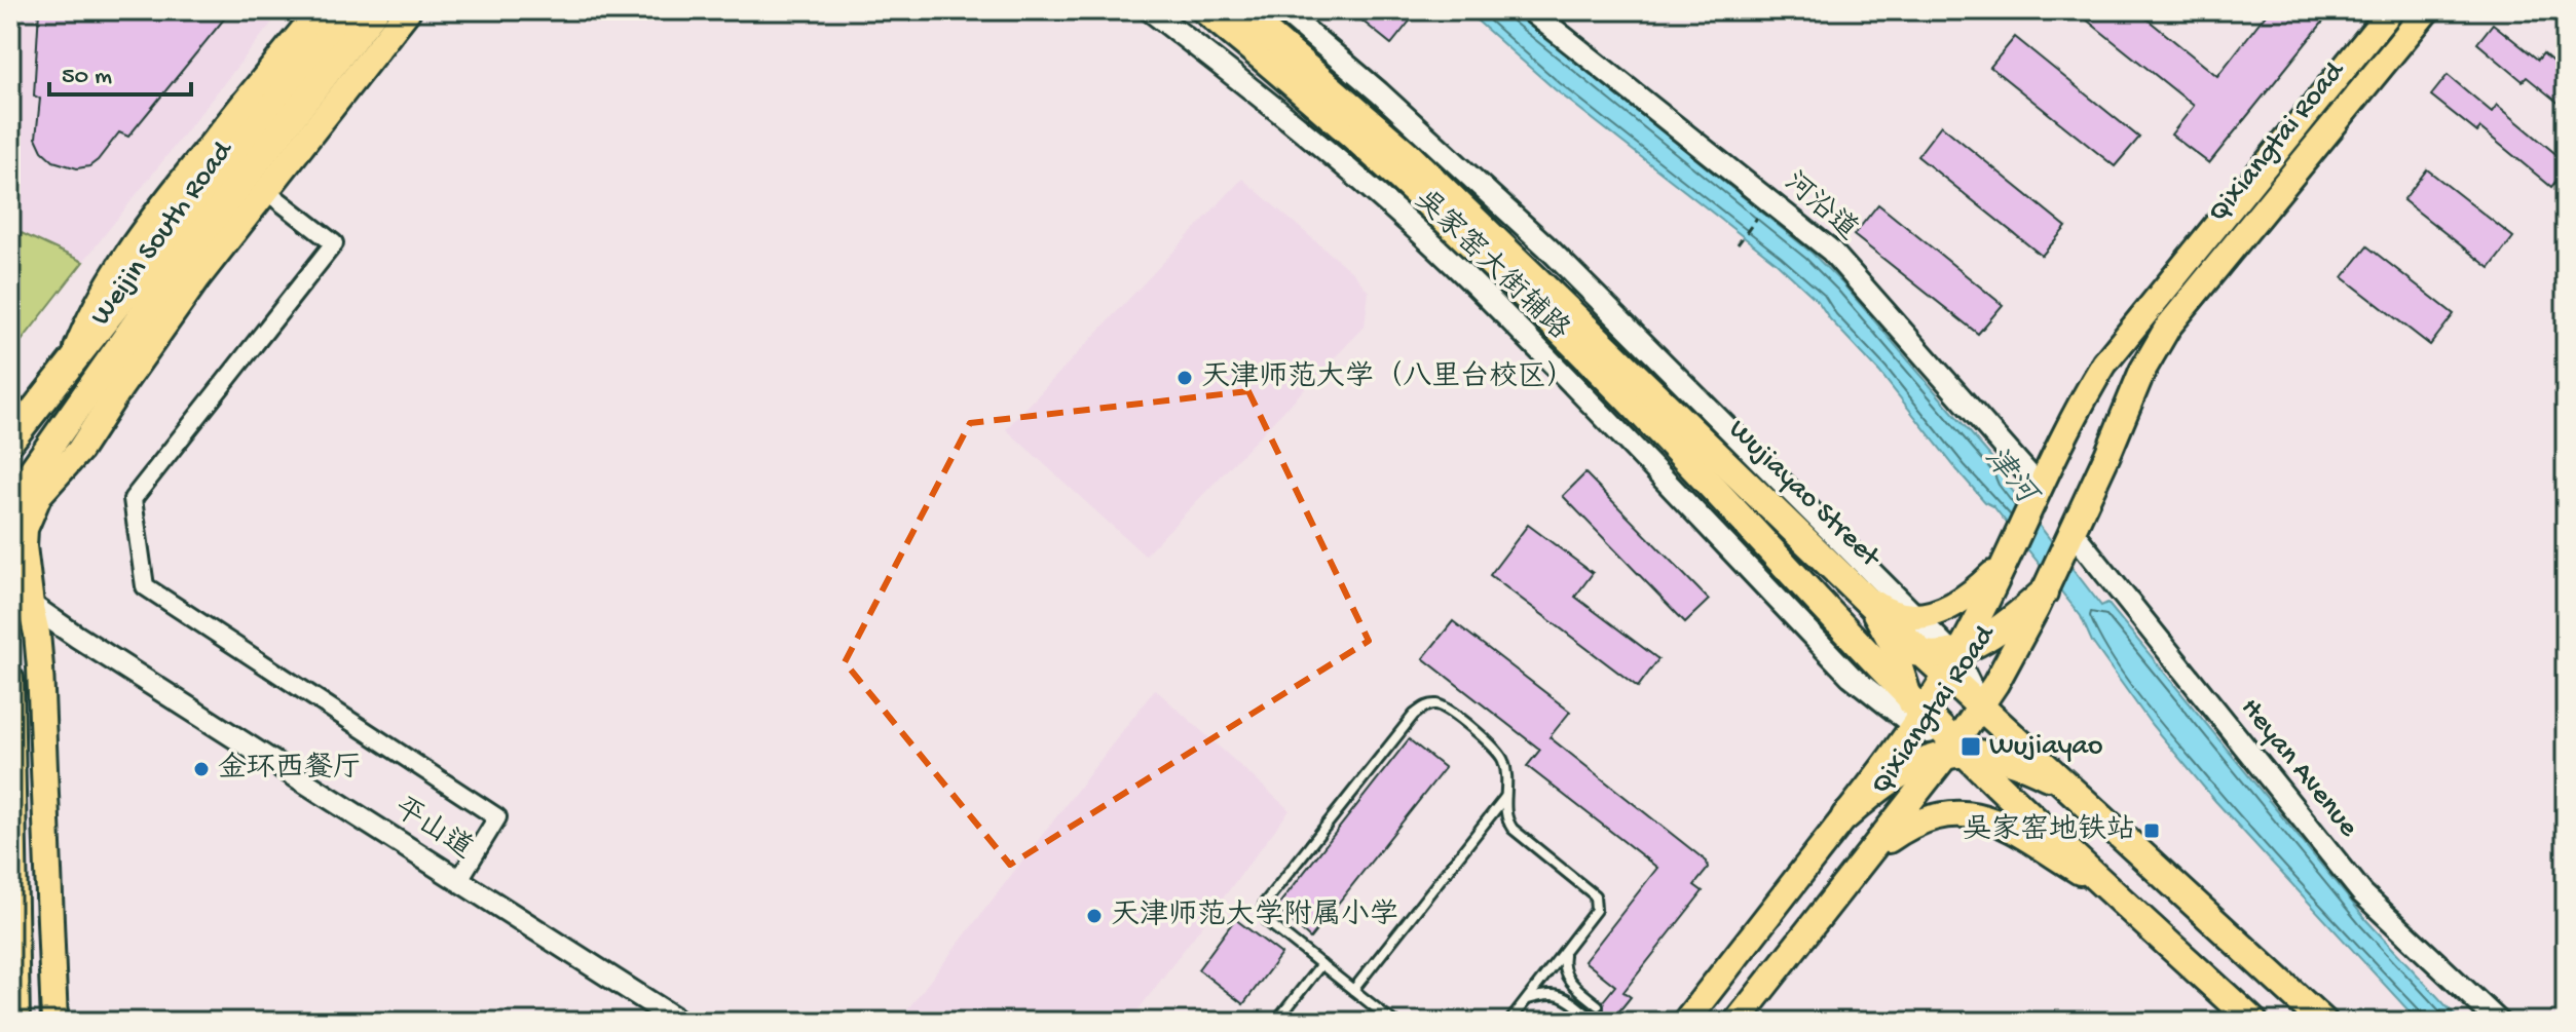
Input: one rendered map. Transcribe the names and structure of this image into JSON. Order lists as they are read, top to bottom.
{
  "streets": {
    "highway": ["Weijin South Road", "Wujiayao Street"],
    "main road": ["Qixiangtai Road"],
    "street": [
      "河沿道",
      "吴家窑大街辅路",
      "Heyan Avenue",
      "平山道"
    ]
  },
  "crossings": [
    ["Qixiangtai Road", "河沿道"],
    ["Qixiangtai Road", "吴家窑大街辅路"],
    ["Qixiangtai Road", "Wujiayao Street"],
    ["Qixiangtai Road", "Heyan Avenue"],
    ["吴家窑大街辅路", "Wujiayao Street"]
  ],
  "water": ["津河"],
  "places": {
    "other": ["天津师范大学（八里台校区）", "金环西餐厅", "天津师范大学附属小学"],
    "transit": ["Wujiayao", "吴家窑地铁站"]
  },
  "scale_bar": "50 m"
}
